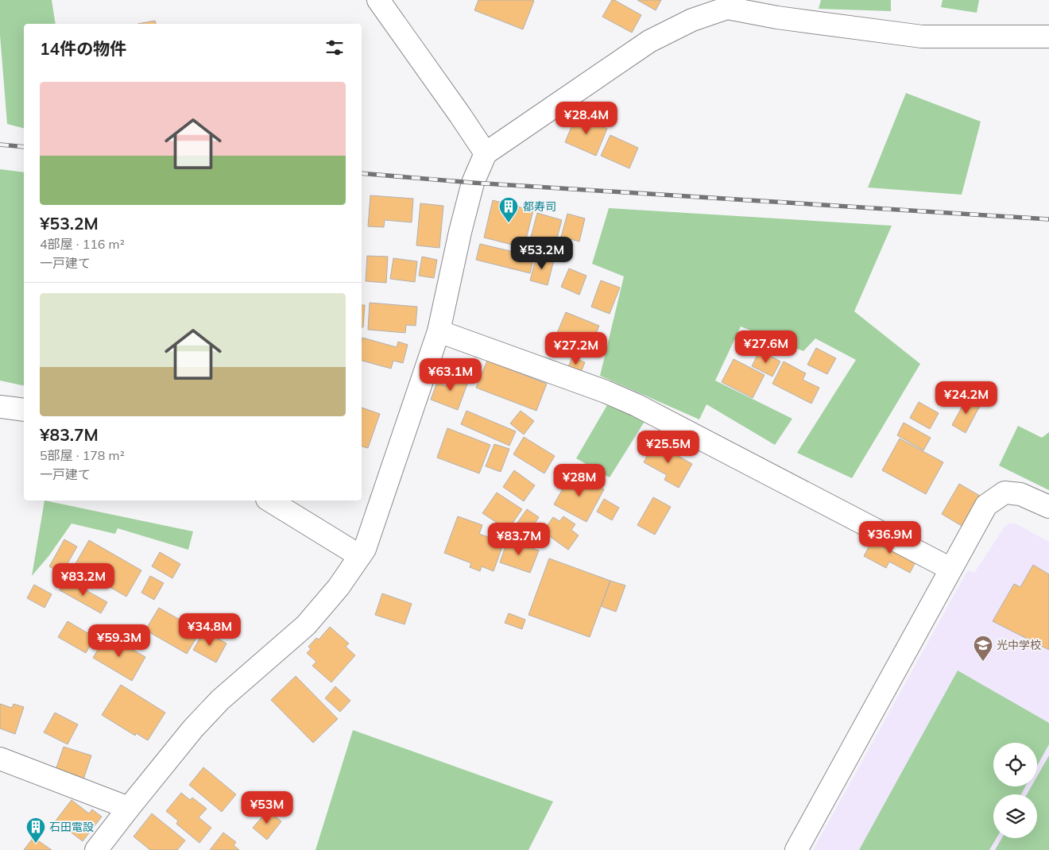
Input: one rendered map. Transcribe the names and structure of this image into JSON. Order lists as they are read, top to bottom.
{
  "places": {
    "building": ["都寿司", "石田電設"],
    "school or university": ["光中学校"]
  },
  "page": {
    "heading": "14件の物件",
    "list": [
      {
        "name": "¥53.2M",
        "note": "4部屋 · 116 m² · 一戸建て"
      },
      {
        "name": "¥83.7M",
        "note": "5部屋 · 178 m² · 一戸建て"
      }
    ],
    "price": [
      "¥28.4M",
      "¥53.2M",
      "¥27.6M",
      "¥27.2M",
      "¥63.1M",
      "¥24.2M",
      "¥25.5M",
      "¥28M",
      "¥36.9M",
      "¥83.7M",
      "¥83.2M",
      "¥34.8M",
      "¥59.3M",
      "¥53M"
    ]
  }
}
